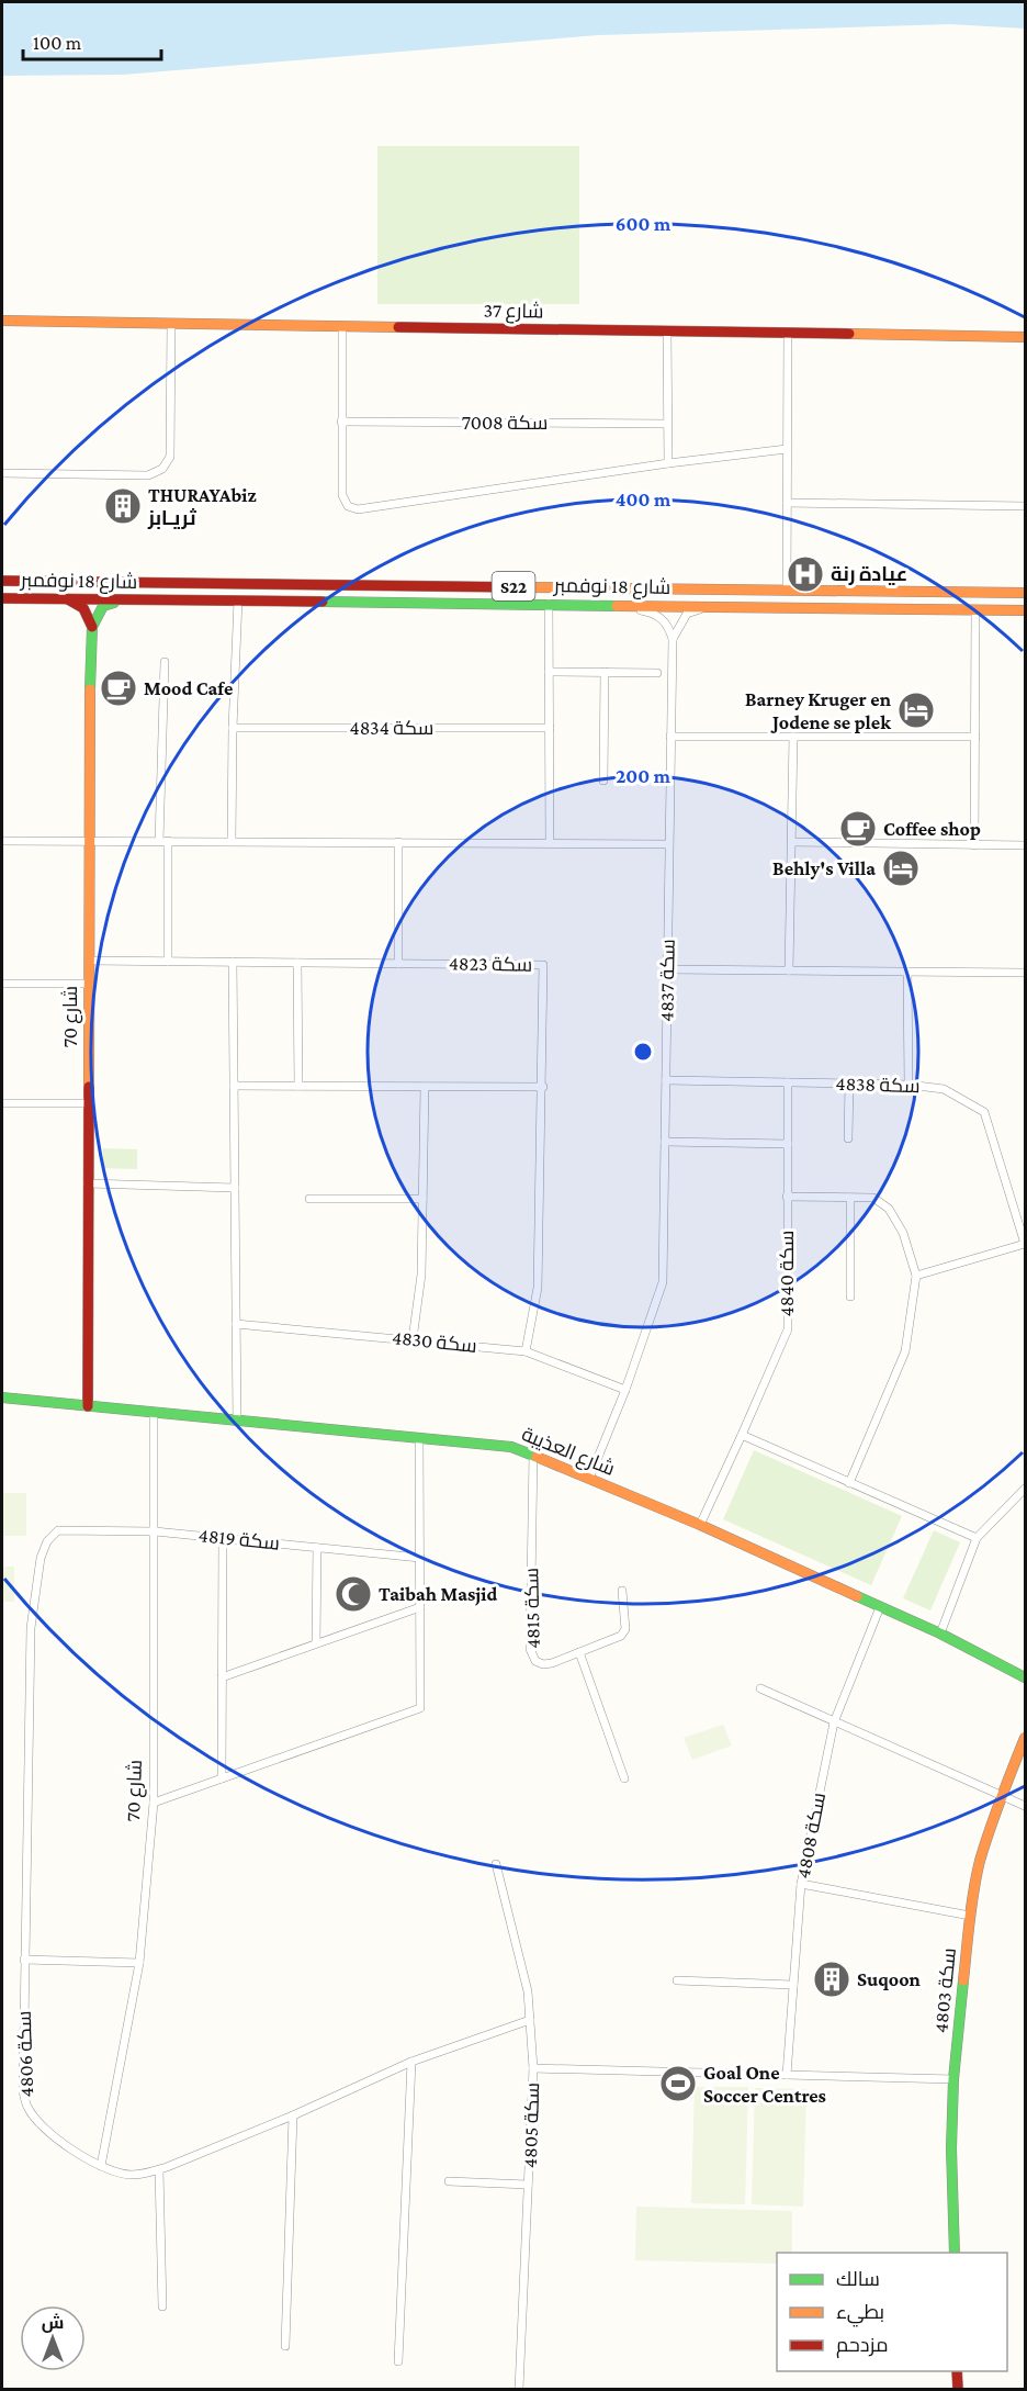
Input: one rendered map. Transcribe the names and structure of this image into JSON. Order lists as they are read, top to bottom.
{
  "streets": {
    "street": [
      "شارع 37",
      "سكة 7008",
      "شارع 18 نوفمبر",
      "S22",
      "سكة 4834",
      "سكة 4823",
      "سكة 4837",
      "شارع 70",
      "سكة 4838",
      "سكة 4840",
      "سكة 4830",
      "شارع العذيبة",
      "سكة 4819",
      "سكة 4815",
      "سكة 4808",
      "سكة 4803",
      "سكة 4806",
      "سكة 4805"
    ]
  },
  "crossings": [
    ["سكة 4823", "شارع 70"],
    ["سكة 4823", "سكة 4830"],
    ["سكة 4837", "سكة 4838"],
    ["سكة 4837", "سكة 4830"],
    ["سكة 4837", "شارع العذيبة"],
    ["شارع 70", "شارع العذيبة"],
    ["شارع 70", "سكة 4819"],
    ["شارع 70", "سكة 4806"],
    ["سكة 4838", "سكة 4840"],
    ["سكة 4840", "شارع العذيبة"],
    ["شارع العذيبة", "سكة 4815"],
    ["شارع العذيبة", "سكة 4808"],
    ["سكة 4819", "سكة 4806"],
    ["سكة 4806", "سكة 4805"]
  ],
  "places": {
    "building": ["THURAYAbiz ثريـابز", "Suqoon"],
    "hospital": ["عيادة رنة"],
    "cafe": ["Mood Cafe", "Coffee shop"],
    "hotel": ["Barney Kruger en Jodene se plek", "Behly's Villa"],
    "mosque": ["Taibah Masjid"],
    "sports": ["Goal One Soccer Centres"]
  },
  "legend": ["سالك", "بطيء", "مزدحم"],
  "scale_bar": "100 m",
  "north": "top",
  "rings": ["600 m", "400 m", "200 m"]
}
